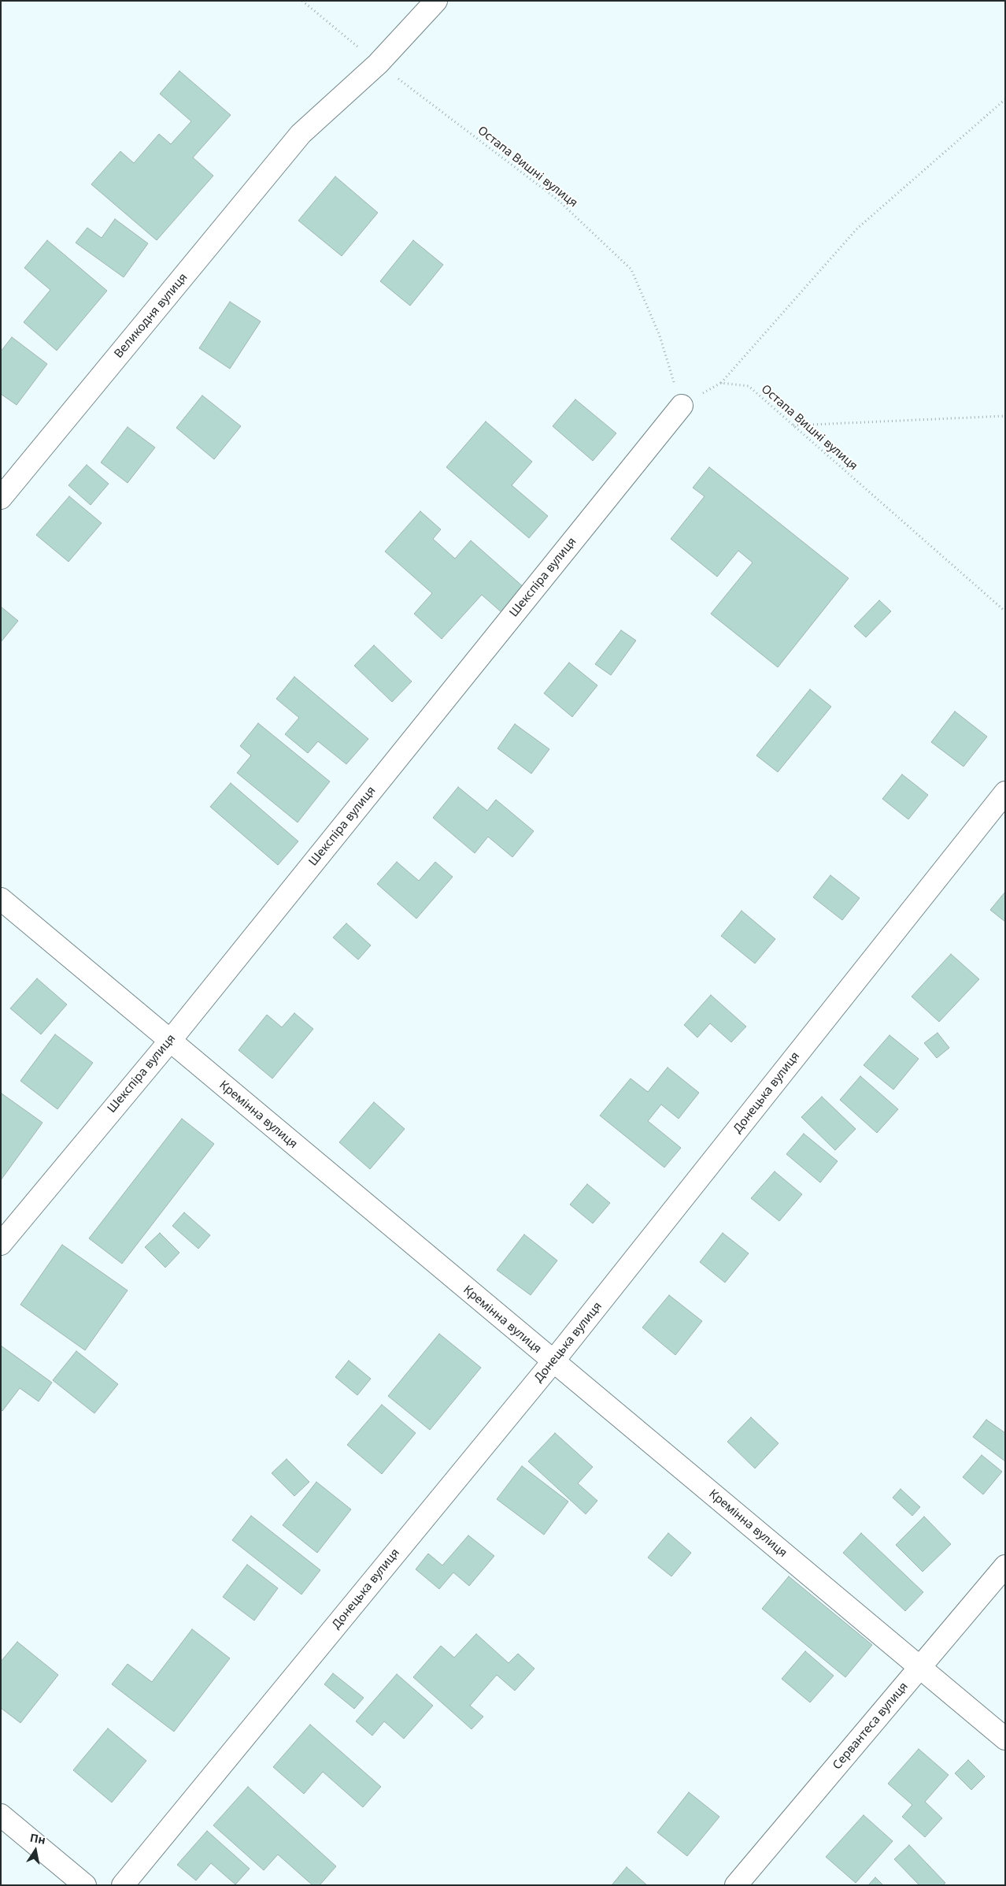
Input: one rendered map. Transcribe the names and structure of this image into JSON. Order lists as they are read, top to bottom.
{
  "streets": {
    "street": [
      "Великодня вулиця",
      "Шекспіра вулиця",
      "Донецька вулиця",
      "Кремінна вулиця",
      "Сервантеса вулиця"
    ],
    "path": ["Остапа Вишні вулиця"]
  },
  "crossings": [
    ["Остапа Вишні вулиця", "Великодня вулиця"],
    ["Остапа Вишні вулиця", "Шекспіра вулиця"],
    ["Шекспіра вулиця", "Кремінна вулиця"],
    ["Донецька вулиця", "Кремінна вулиця"],
    ["Кремінна вулиця", "Сервантеса вулиця"]
  ],
  "north": "top"
}
